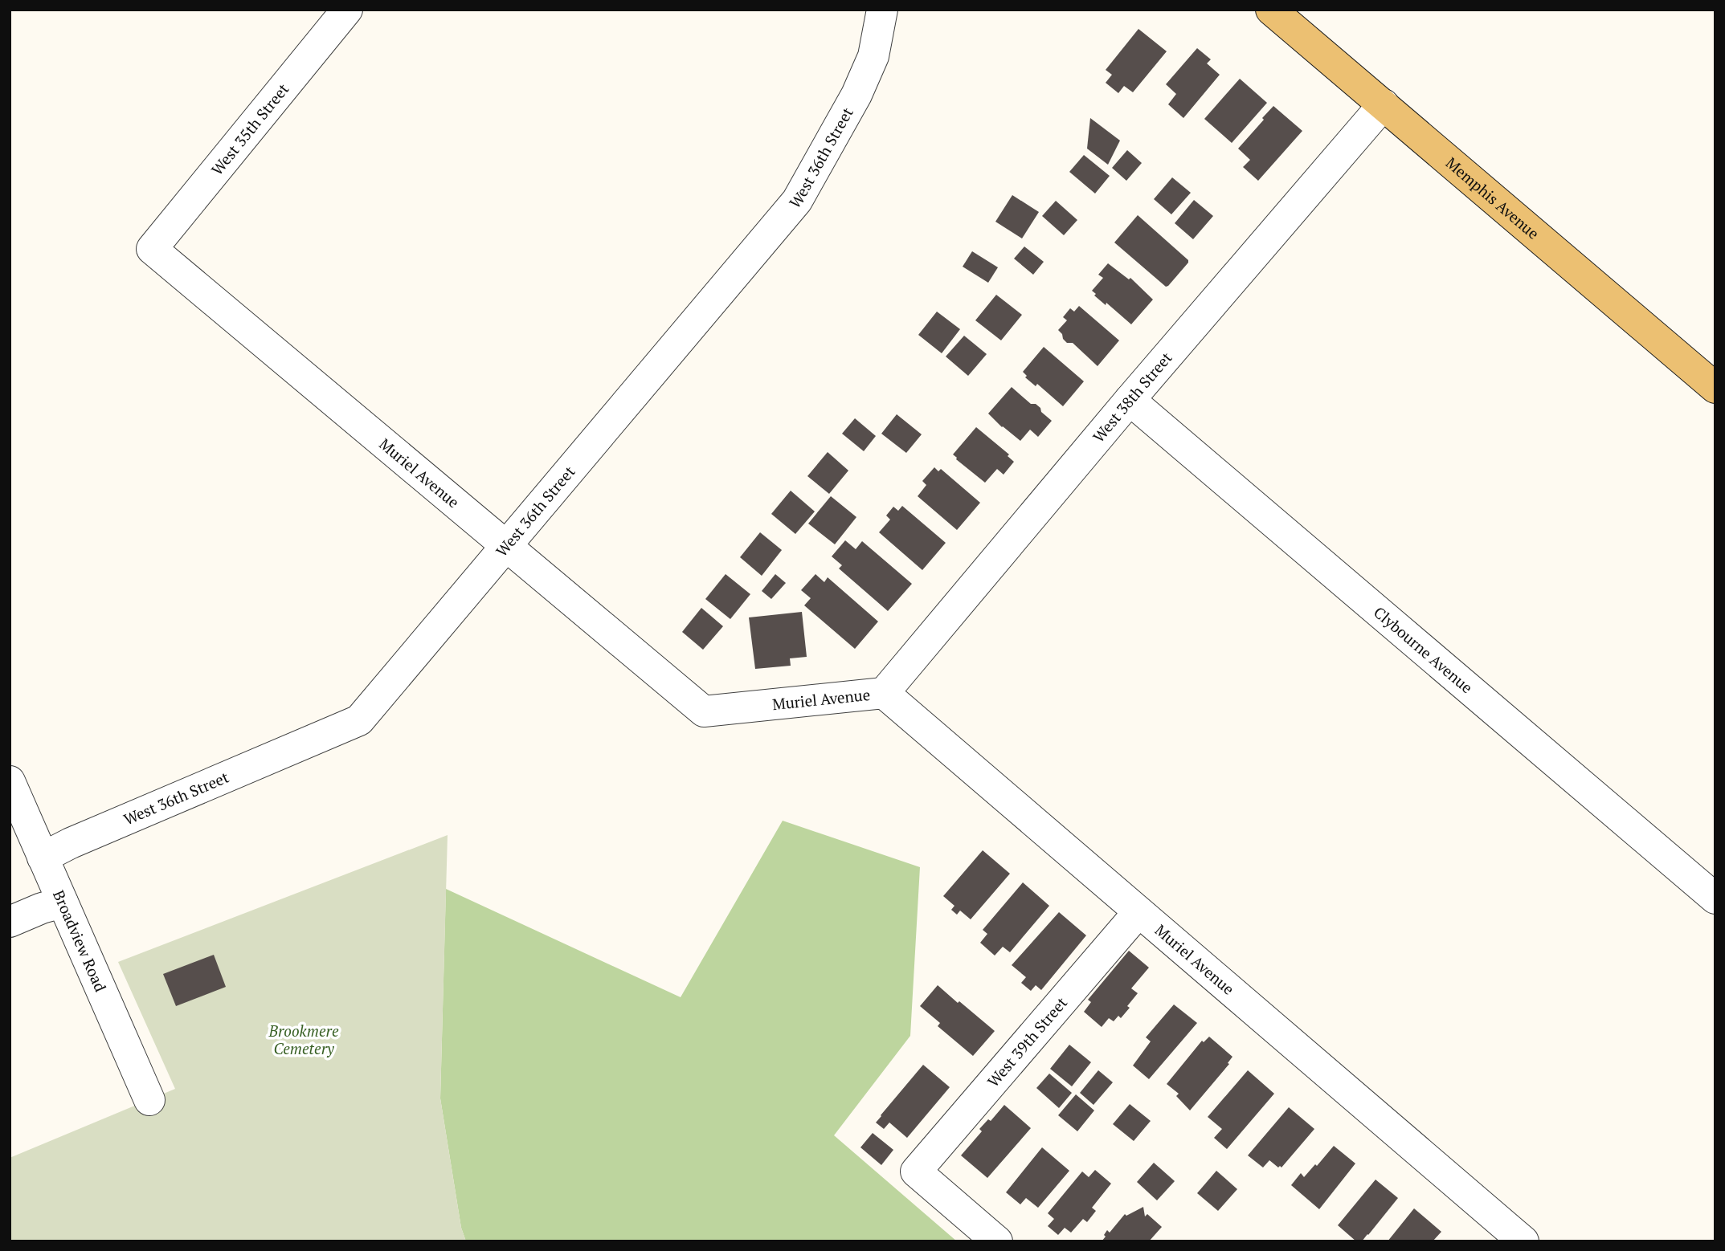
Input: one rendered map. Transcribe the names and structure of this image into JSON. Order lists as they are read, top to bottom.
{
  "streets": {
    "main road": ["Memphis Avenue"],
    "street": [
      "West 35th Street",
      "West 36th Street",
      "West 38th Street",
      "Muriel Avenue",
      "Clybourne Avenue",
      "Broadview Road",
      "West 39th Street"
    ]
  },
  "crossings": [
    ["West 35th Street", "Muriel Avenue"],
    ["West 36th Street", "Muriel Avenue"],
    ["West 36th Street", "Broadview Road"],
    ["Memphis Avenue", "West 38th Street"],
    ["West 38th Street", "Muriel Avenue"],
    ["West 38th Street", "Clybourne Avenue"],
    ["Muriel Avenue", "West 39th Street"]
  ],
  "parks": ["Brookmere Cemetery"]
}
